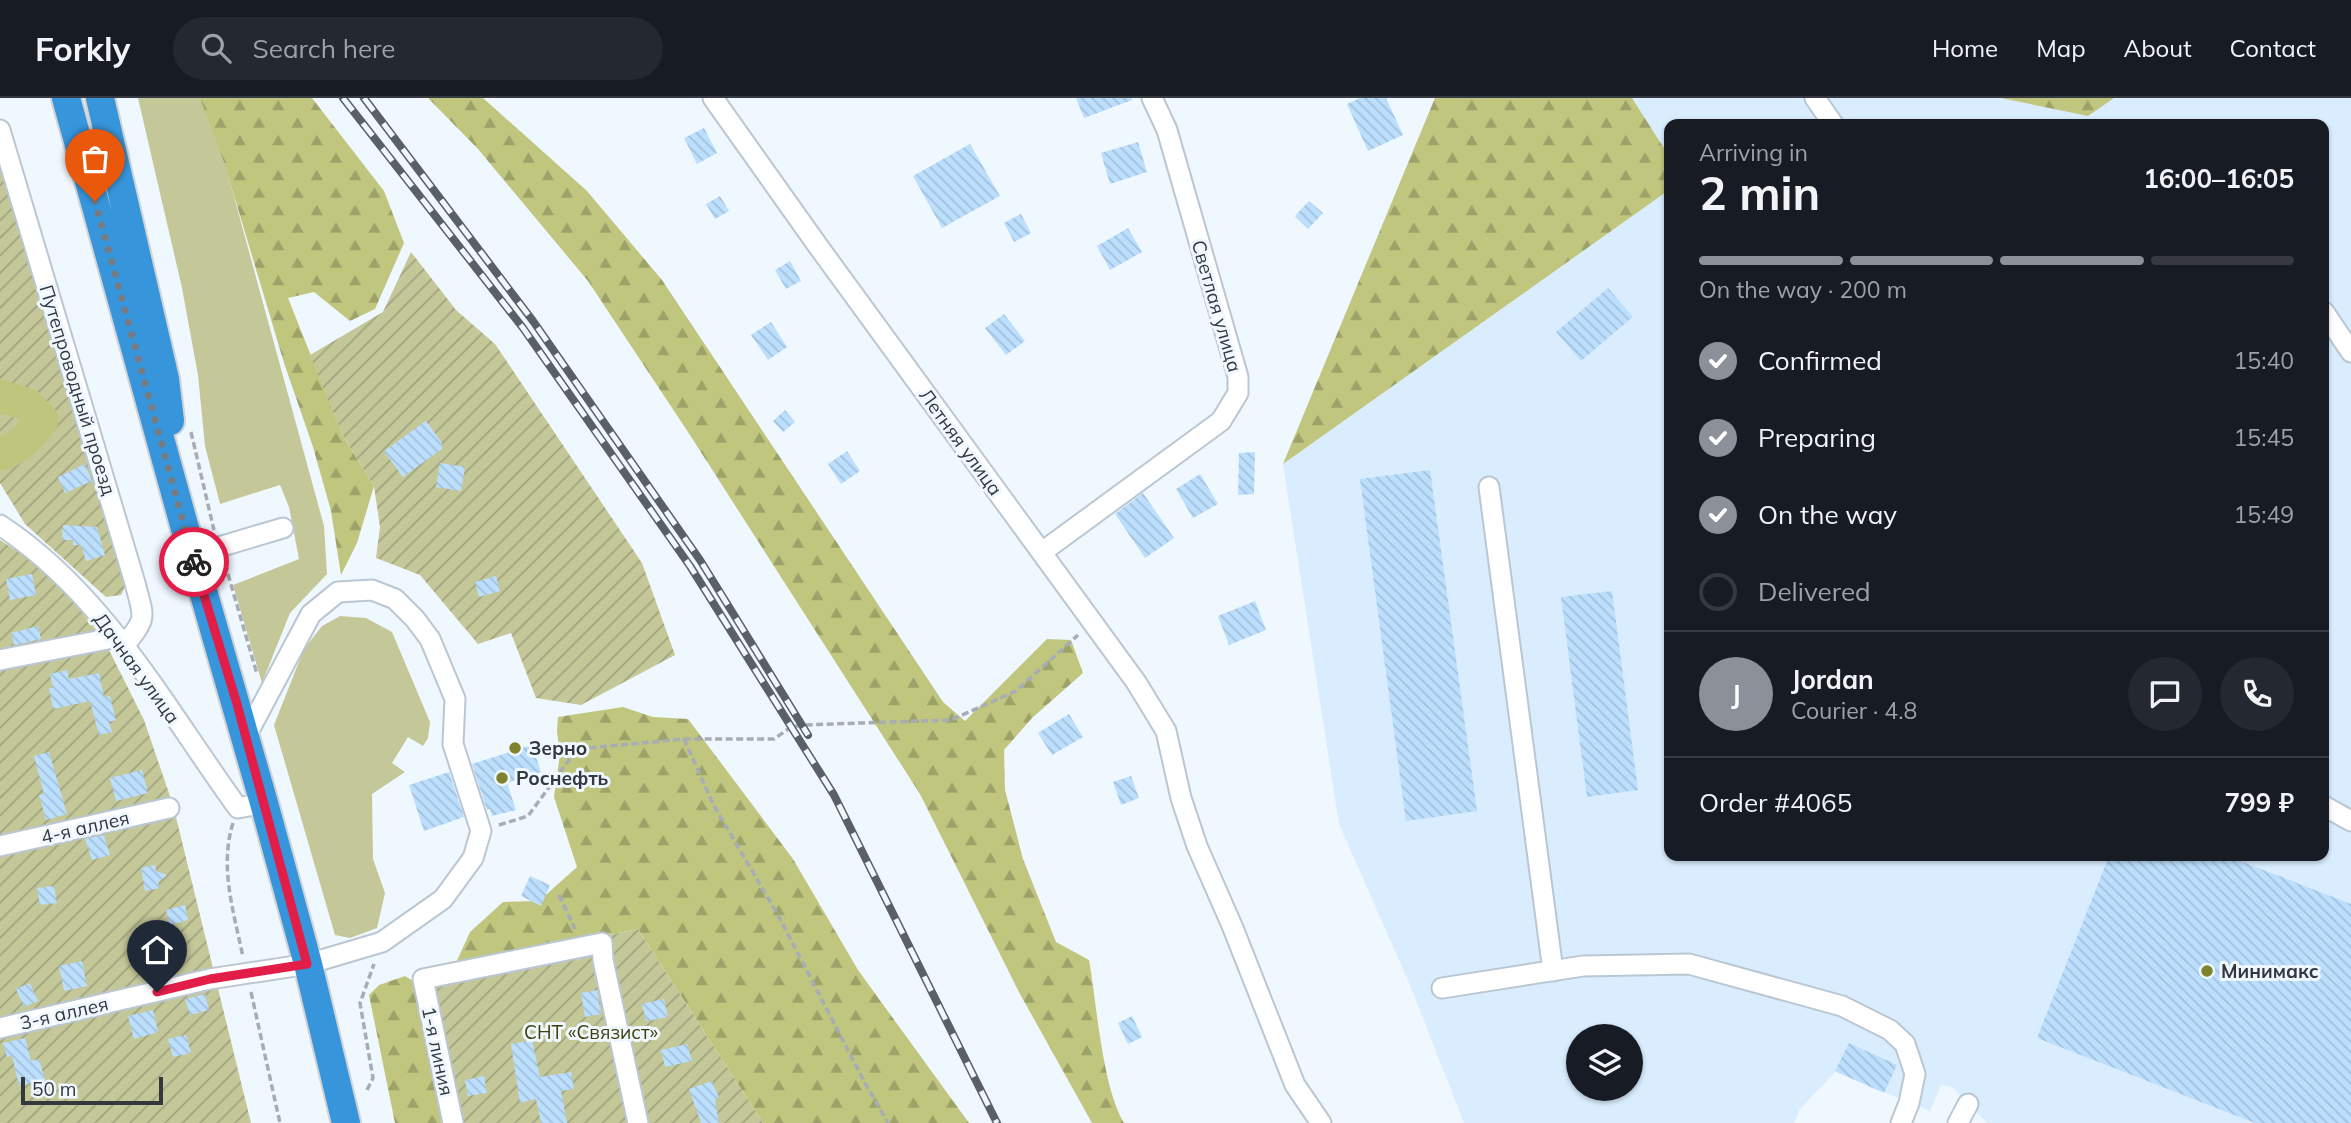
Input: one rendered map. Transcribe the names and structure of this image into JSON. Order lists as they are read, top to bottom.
{
  "streets": {
    "street": [
      "Светлая улица",
      "Путепроводный проезд",
      "Летняя улица",
      "Дачная улица",
      "4-я аллея",
      "3-я аллея",
      "1-я линия"
    ]
  },
  "crossings": [
    ["Светлая улица", "Летняя улица"],
    ["Путепроводный проезд", "Дачная улица"]
  ],
  "parks": ["СНТ «Связист»"],
  "places": ["Зерно", "Роснефть", "Минимакс"],
  "scale_bar": "50 m",
  "page": {
    "header": "Forkly",
    "search": "Search here",
    "nav": [
      "Home",
      "Map",
      "About",
      "Contact"
    ],
    "heading": ["2 min", "Arriving in", "16:00–16:05"],
    "panel": [
      "Jordan",
      "Courier · 4.8",
      "Order #4065",
      "799 ₽"
    ],
    "bar": "On the way · 200 m",
    "list": [
      ["Confirmed", "15:40"],
      ["Preparing", "15:45"],
      ["On the way", "15:49"],
      "Delivered"
    ],
    "round": "J",
    "scale": "50 m"
  }
}
